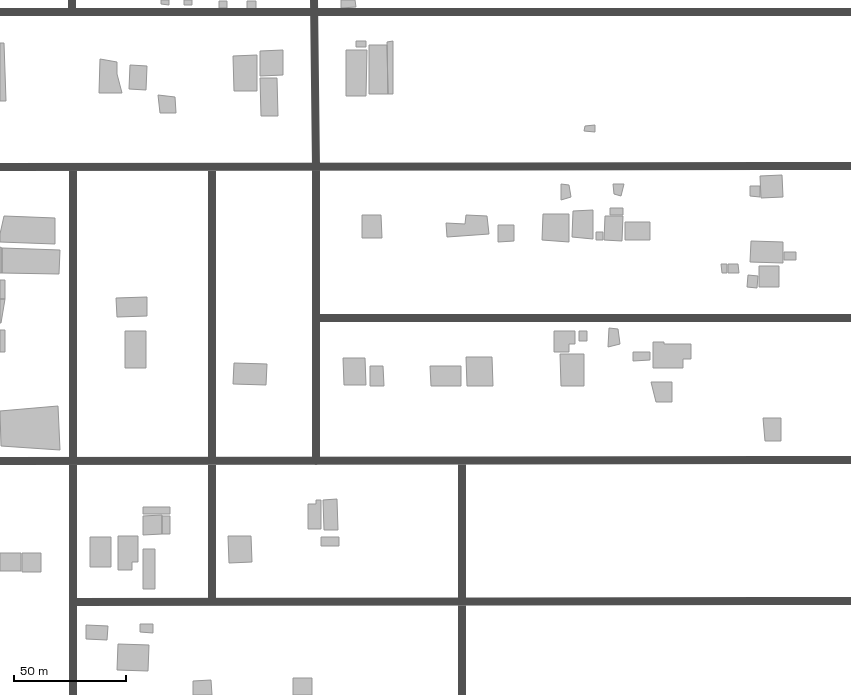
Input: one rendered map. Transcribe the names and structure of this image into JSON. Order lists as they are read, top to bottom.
{
  "scale_bar": "50 m"
}
